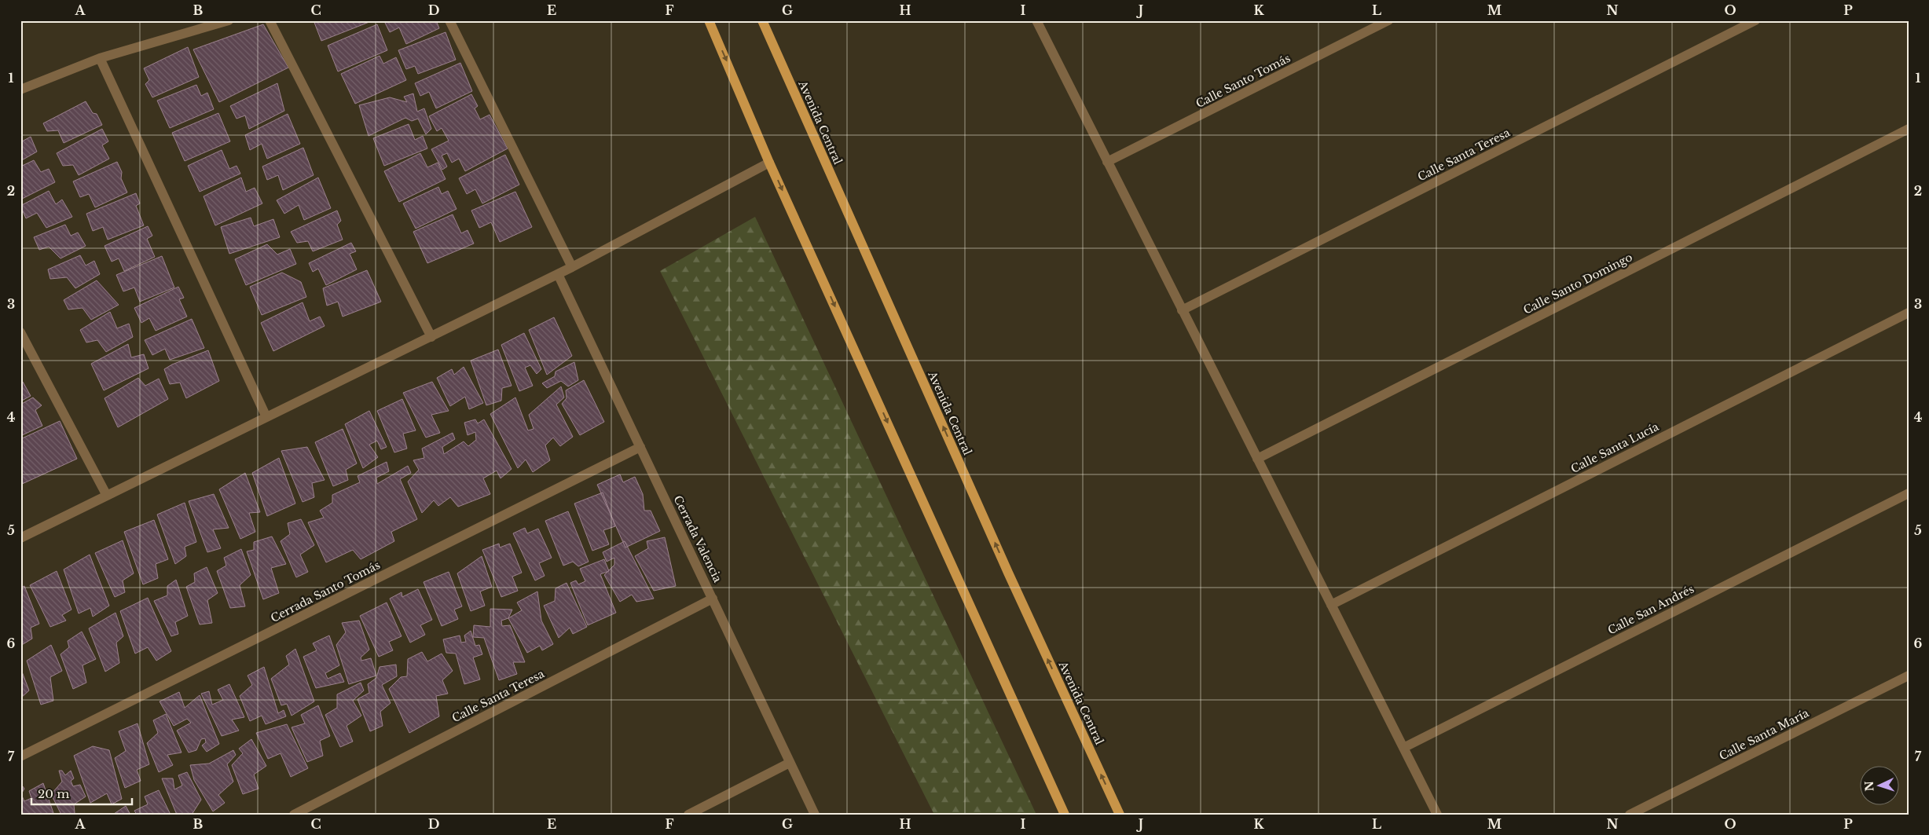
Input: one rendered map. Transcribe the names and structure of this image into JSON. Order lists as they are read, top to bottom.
{
  "streets": {
    "main road": ["Avenida Central"],
    "street": [
      "Calle Santo Tomás",
      "Calle Santa Teresa",
      "Calle Santo Domingo",
      "Calle Santa Lucía",
      "Cerrada Valencia",
      "Cerrada Santo Tomás",
      "Calle San Andrés",
      "Calle Santa María"
    ]
  },
  "crossings": [
    ["Calle Santa Teresa", "Cerrada Valencia"],
    ["Cerrada Valencia", "Cerrada Santo Tomás"]
  ],
  "scale_bar": "20 m",
  "north": "left",
  "grid": {
    "columns": [
      "A",
      "B",
      "C",
      "D",
      "E",
      "F",
      "G",
      "H",
      "I",
      "J",
      "K",
      "L",
      "M",
      "N",
      "O",
      "P"
    ],
    "rows": [
      "1",
      "2",
      "3",
      "4",
      "5",
      "6",
      "7"
    ]
  }
}
